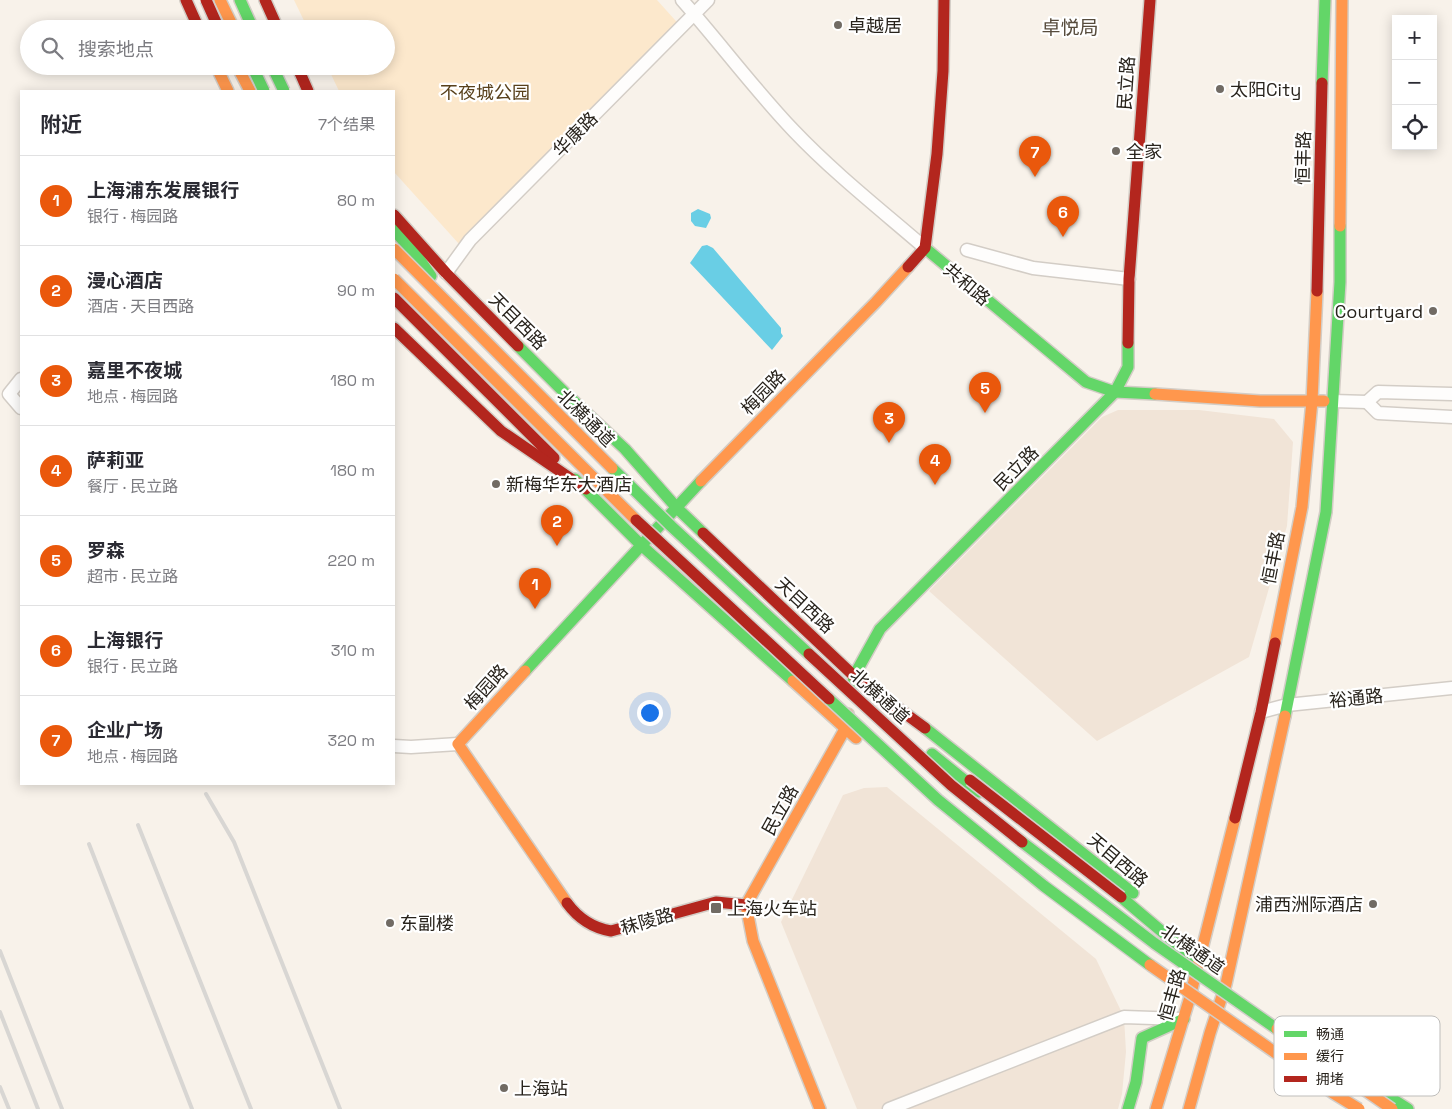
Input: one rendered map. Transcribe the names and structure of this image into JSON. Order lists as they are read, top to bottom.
{
  "streets": {
    "main road": [
      "民立路",
      "恒丰路",
      "共和路",
      "天目西路",
      "梅园路",
      "北横通道",
      "秣陵路"
    ],
    "street": ["华康路", "裕通路"]
  },
  "crossings": [
    ["民立路", "共和路"],
    ["民立路", "天目西路"],
    ["民立路", "秣陵路"],
    ["华康路", "共和路"],
    ["华康路", "天目西路"],
    ["恒丰路", "共和路"],
    ["恒丰路", "天目西路"],
    ["恒丰路", "裕通路"],
    ["共和路", "梅园路"],
    ["天目西路", "梅园路"],
    ["梅园路", "秣陵路"]
  ],
  "districts": ["卓悦局"],
  "parks": ["不夜城公园"],
  "places": {
    "other": [
      "卓越居",
      "太阳City",
      "全家",
      "Courtyard",
      "新梅华东大酒店",
      "浦西洲际酒店",
      "东副楼",
      "上海站"
    ],
    "transit": ["上海火车站"]
  },
  "legend": ["畅通", "缓行", "拥堵"],
  "page": {
    "map_buttons": ["+", "−"],
    "search": "搜索地点",
    "heading": ["附近", "7个结果"],
    "pins": [
      "7",
      "6",
      "5",
      "3",
      "4",
      "2",
      "1"
    ],
    "list": [
      {
        "mark": "1",
        "name": "上海浦东发展银行",
        "note": "银行 · 梅园路",
        "value": "80 m"
      },
      {
        "mark": "2",
        "name": "漫心酒店",
        "note": "酒店 · 天目西路",
        "value": "90 m"
      },
      {
        "mark": "3",
        "name": "嘉里不夜城",
        "note": "地点 · 梅园路",
        "value": "180 m"
      },
      {
        "mark": "4",
        "name": "萨莉亚",
        "note": "餐厅 · 民立路",
        "value": "180 m"
      },
      {
        "mark": "5",
        "name": "罗森",
        "note": "超市 · 民立路",
        "value": "220 m"
      },
      {
        "mark": "6",
        "name": "上海银行",
        "note": "银行 · 民立路",
        "value": "310 m"
      },
      {
        "mark": "7",
        "name": "企业广场",
        "note": "地点 · 梅园路",
        "value": "320 m"
      }
    ]
  }
}
